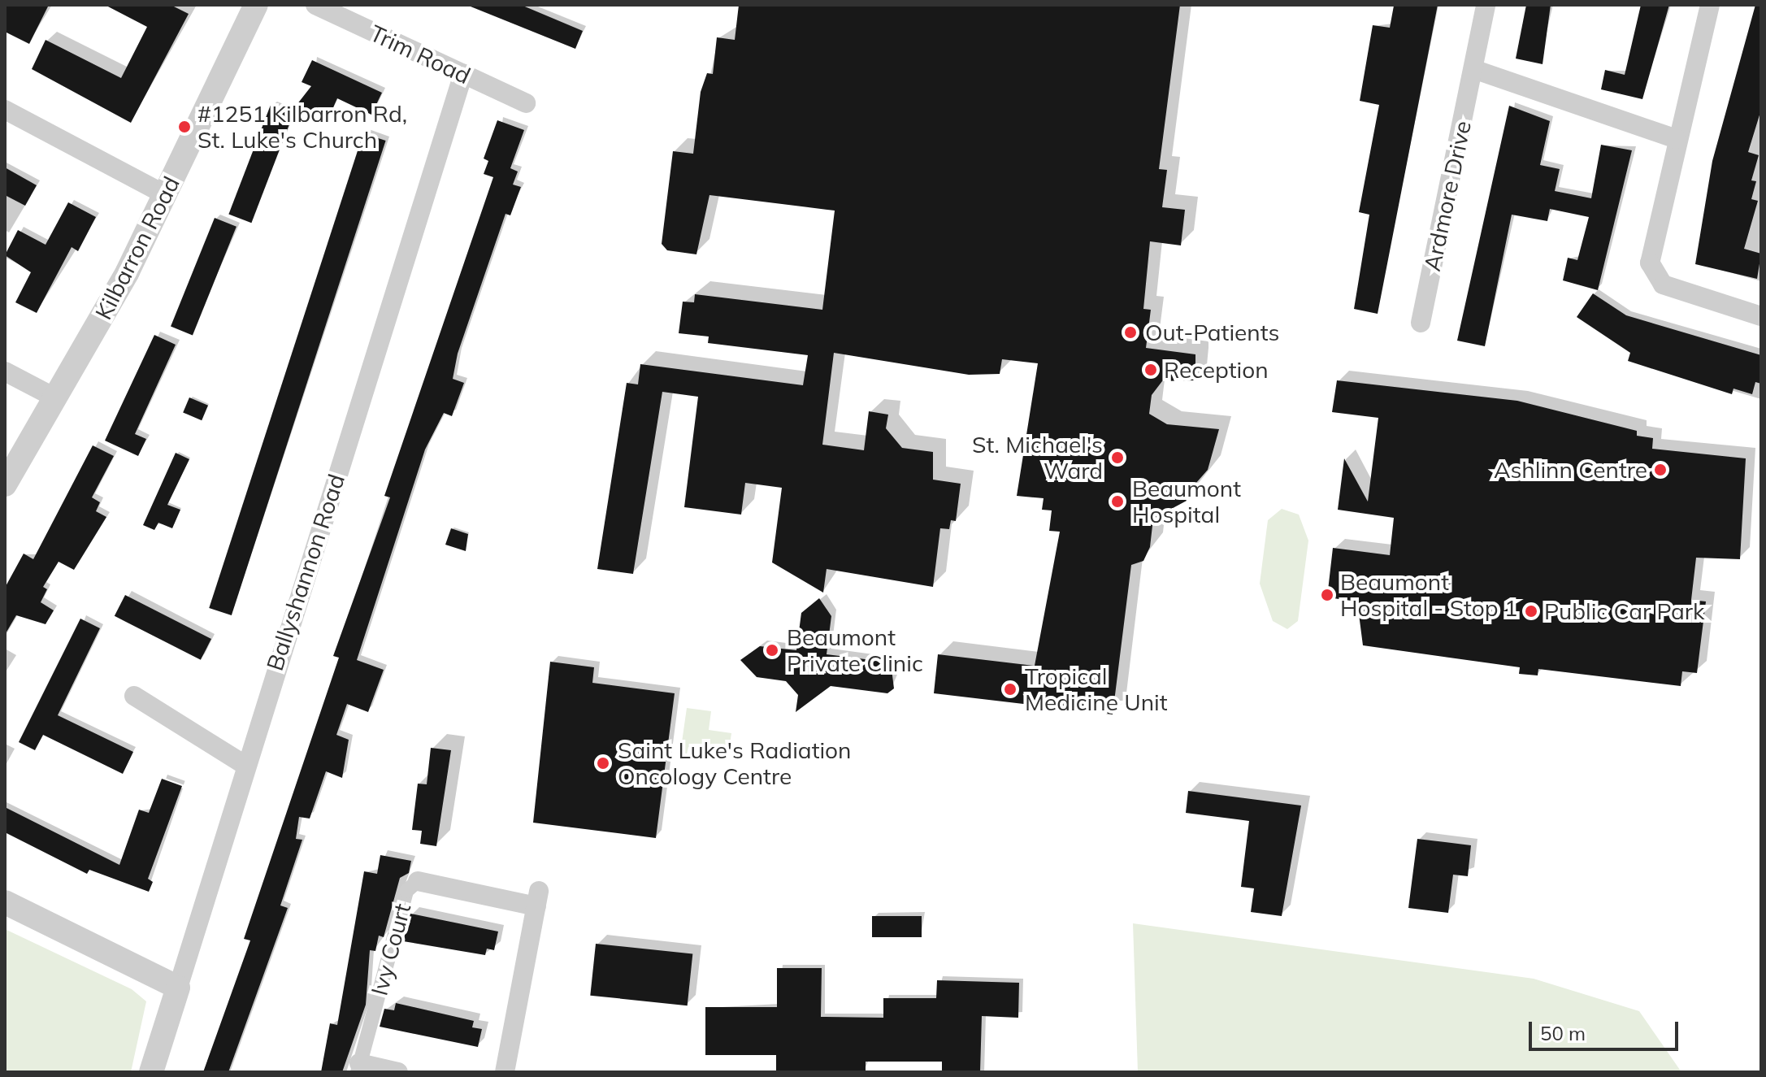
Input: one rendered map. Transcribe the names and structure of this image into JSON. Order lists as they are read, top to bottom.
{
  "streets": {
    "street": [
      "Trim Road",
      "Ardmore Drive",
      "Kilbarron Road",
      "Ballyshannon Road",
      "Ivy Court"
    ]
  },
  "crossings": [
    ["Trim Road", "Ballyshannon Road"]
  ],
  "places": [
    "#1251 Kilbarron Rd, St. Luke's Church",
    "Out-Patients",
    "Reception",
    "St. Michael's Ward",
    "Ashlinn Centre",
    "Beaumont Hospital",
    "Beaumont Hospital - Stop 1",
    "Public Car Park",
    "Beaumont Private Clinic",
    "Tropical Medicine Unit",
    "Saint Luke's Radiation Oncology Centre"
  ],
  "scale_bar": "50 m"
}
